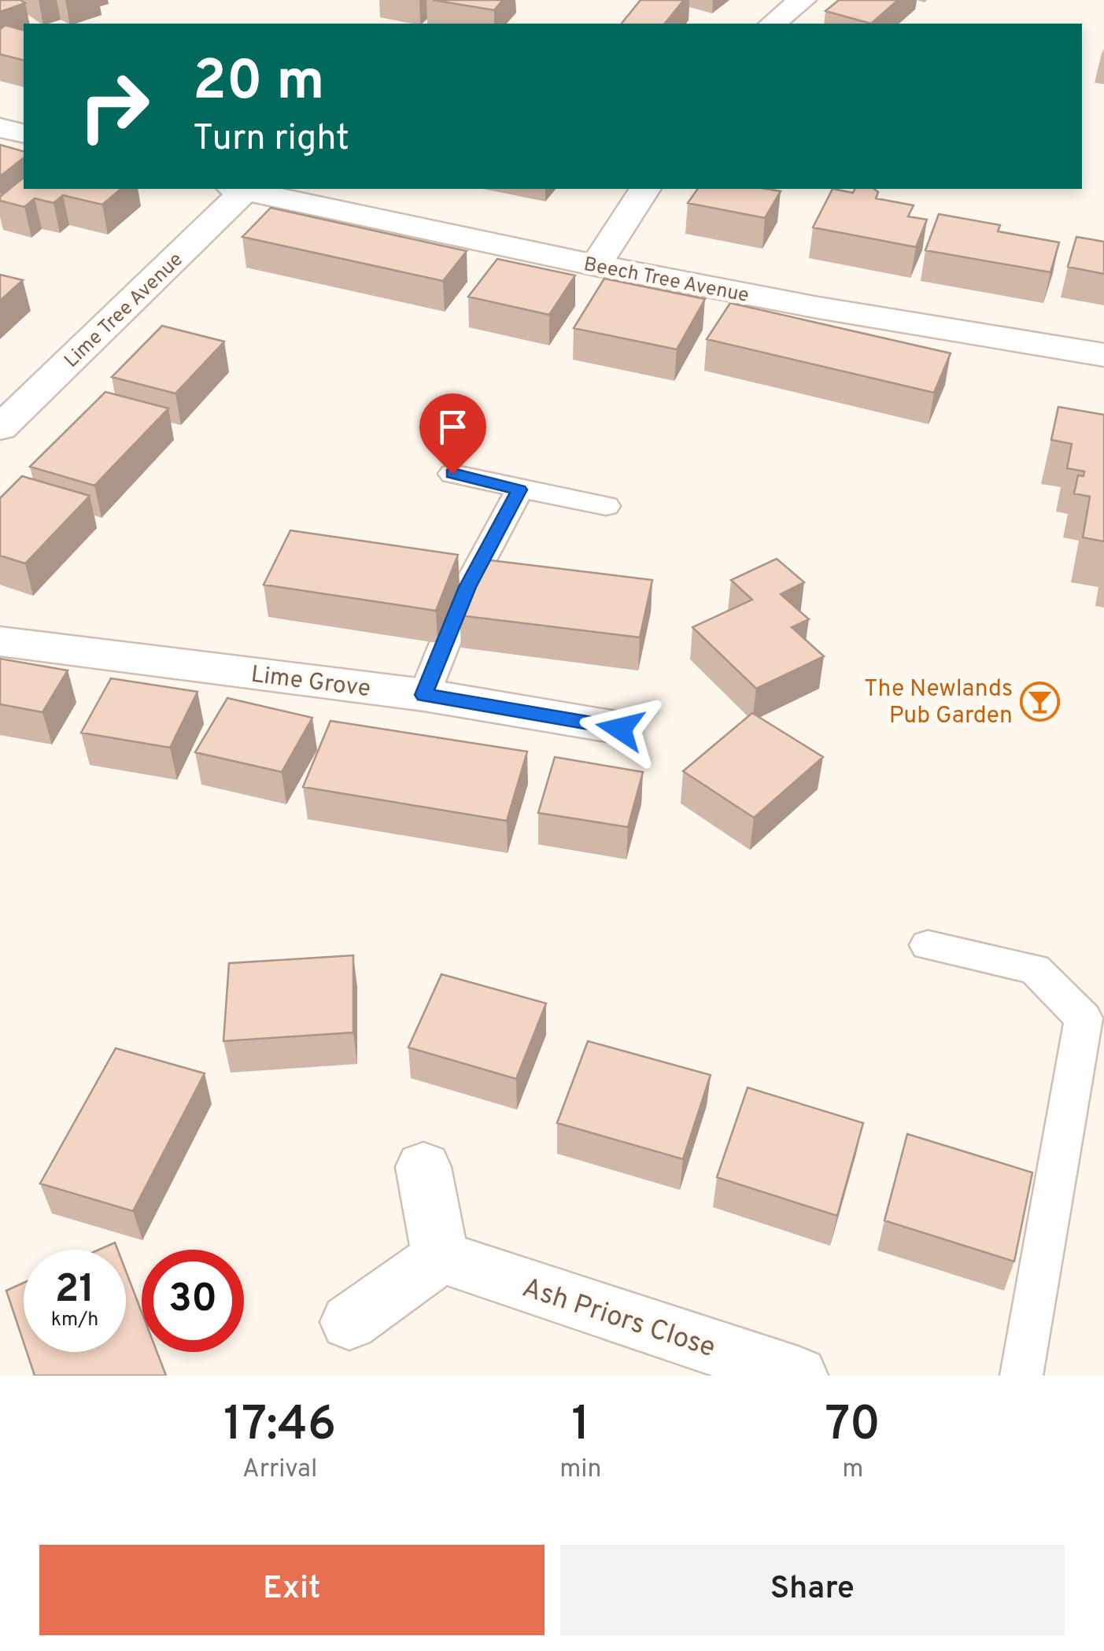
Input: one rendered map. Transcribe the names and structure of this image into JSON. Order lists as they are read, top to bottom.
{
  "streets": {
    "street": [
      "Beech Tree Avenue",
      "Lime Tree Avenue",
      "Lime Grove",
      "Ash Priors Close"
    ]
  },
  "crossings": [
    ["Beech Tree Avenue", "Lime Tree Avenue"]
  ],
  "places": {
    "bar": ["The Newlands Pub Garden"]
  },
  "page": {
    "turn": ["20 m", "Turn right"],
    "speed": "21 km/h",
    "limit": "30",
    "eta": [
      "17:46",
      "Arrival",
      "1",
      "min",
      "70",
      "m"
    ],
    "buttons": ["Exit", "Share"]
  }
}
